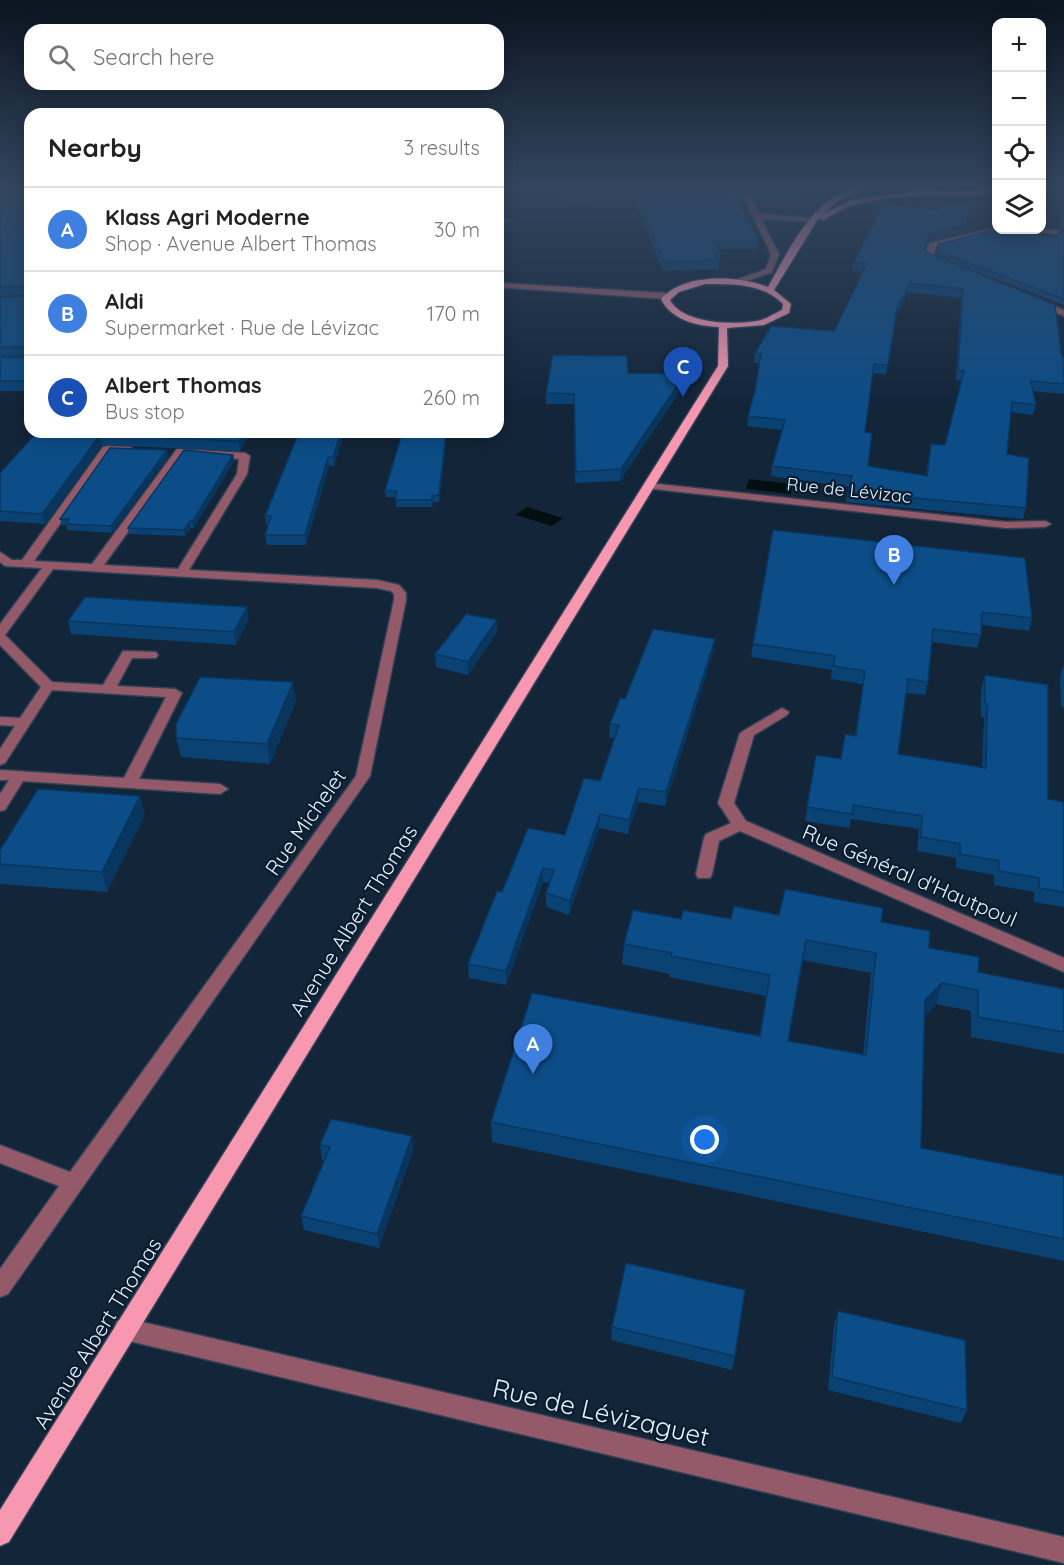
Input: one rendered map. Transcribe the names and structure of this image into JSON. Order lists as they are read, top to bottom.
{
  "streets": {
    "main road": ["Avenue Albert Thomas"],
    "street": [
      "Rue de Lévizac",
      "Rue Michelet",
      "Rue Général d'Hautpoul",
      "Rue de Lévizaguet"
    ]
  },
  "crossings": [
    ["Rue de Lévizac", "Avenue Albert Thomas"],
    ["Avenue Albert Thomas", "Rue de Lévizaguet"]
  ],
  "page": {
    "map_buttons": ["+", "−"],
    "search": "Search here",
    "heading": ["Nearby", "3 results"],
    "list": [
      {
        "mark": "A",
        "name": "Klass Agri Moderne",
        "note": "Shop · Avenue Albert Thomas",
        "value": "30 m"
      },
      {
        "mark": "B",
        "name": "Aldi",
        "note": "Supermarket · Rue de Lévizac",
        "value": "170 m"
      },
      {
        "mark": "C",
        "name": "Albert Thomas",
        "note": "Bus stop",
        "value": "260 m"
      }
    ],
    "pins": ["C", "B", "A"]
  }
}
